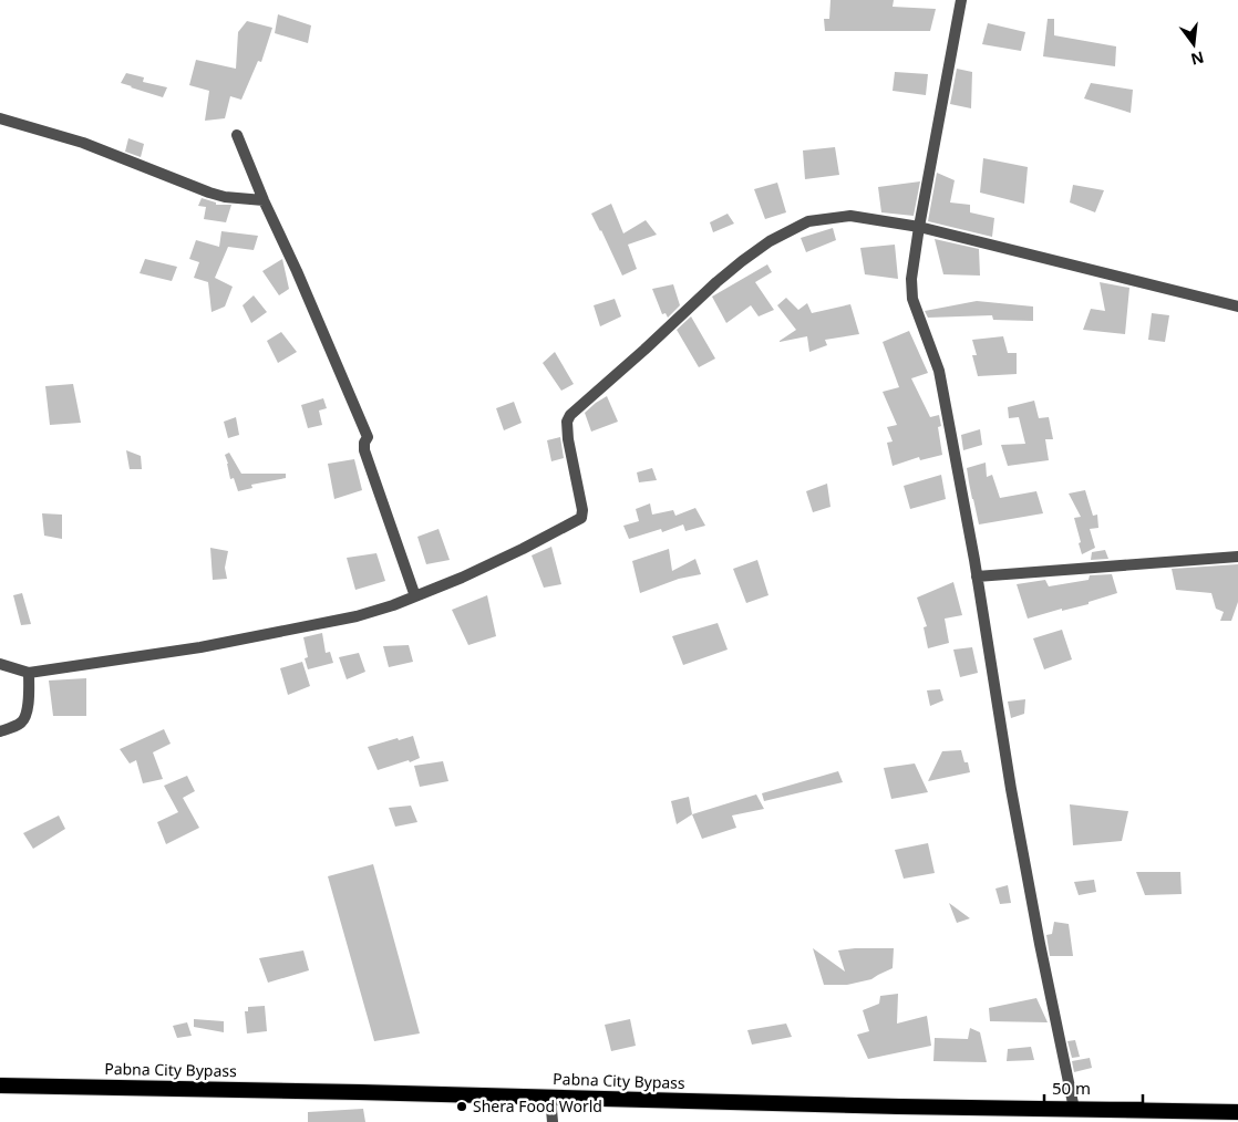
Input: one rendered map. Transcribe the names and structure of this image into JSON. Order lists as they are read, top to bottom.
{
  "streets": {
    "highway": ["Pabna City Bypass"]
  },
  "places": ["Shera Food World"],
  "scale_bar": "50 m",
  "north": "bottom"
}
